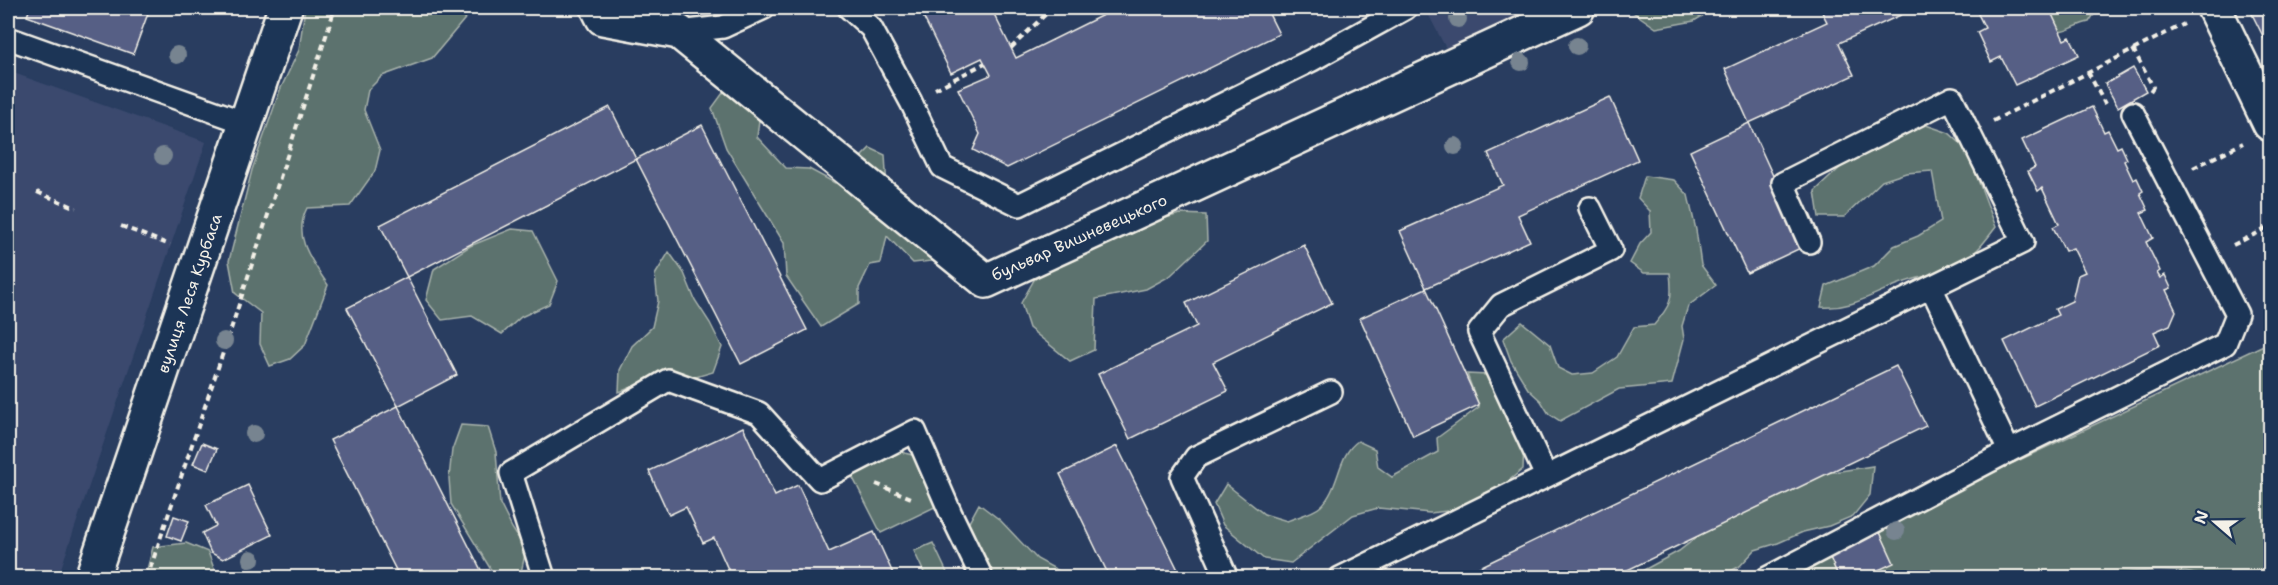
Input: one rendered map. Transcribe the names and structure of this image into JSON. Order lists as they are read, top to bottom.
{
  "streets": {
    "street": ["бульвар Вишневецького", "вулиця Леся Курбаса"]
  },
  "north": "left"
}
